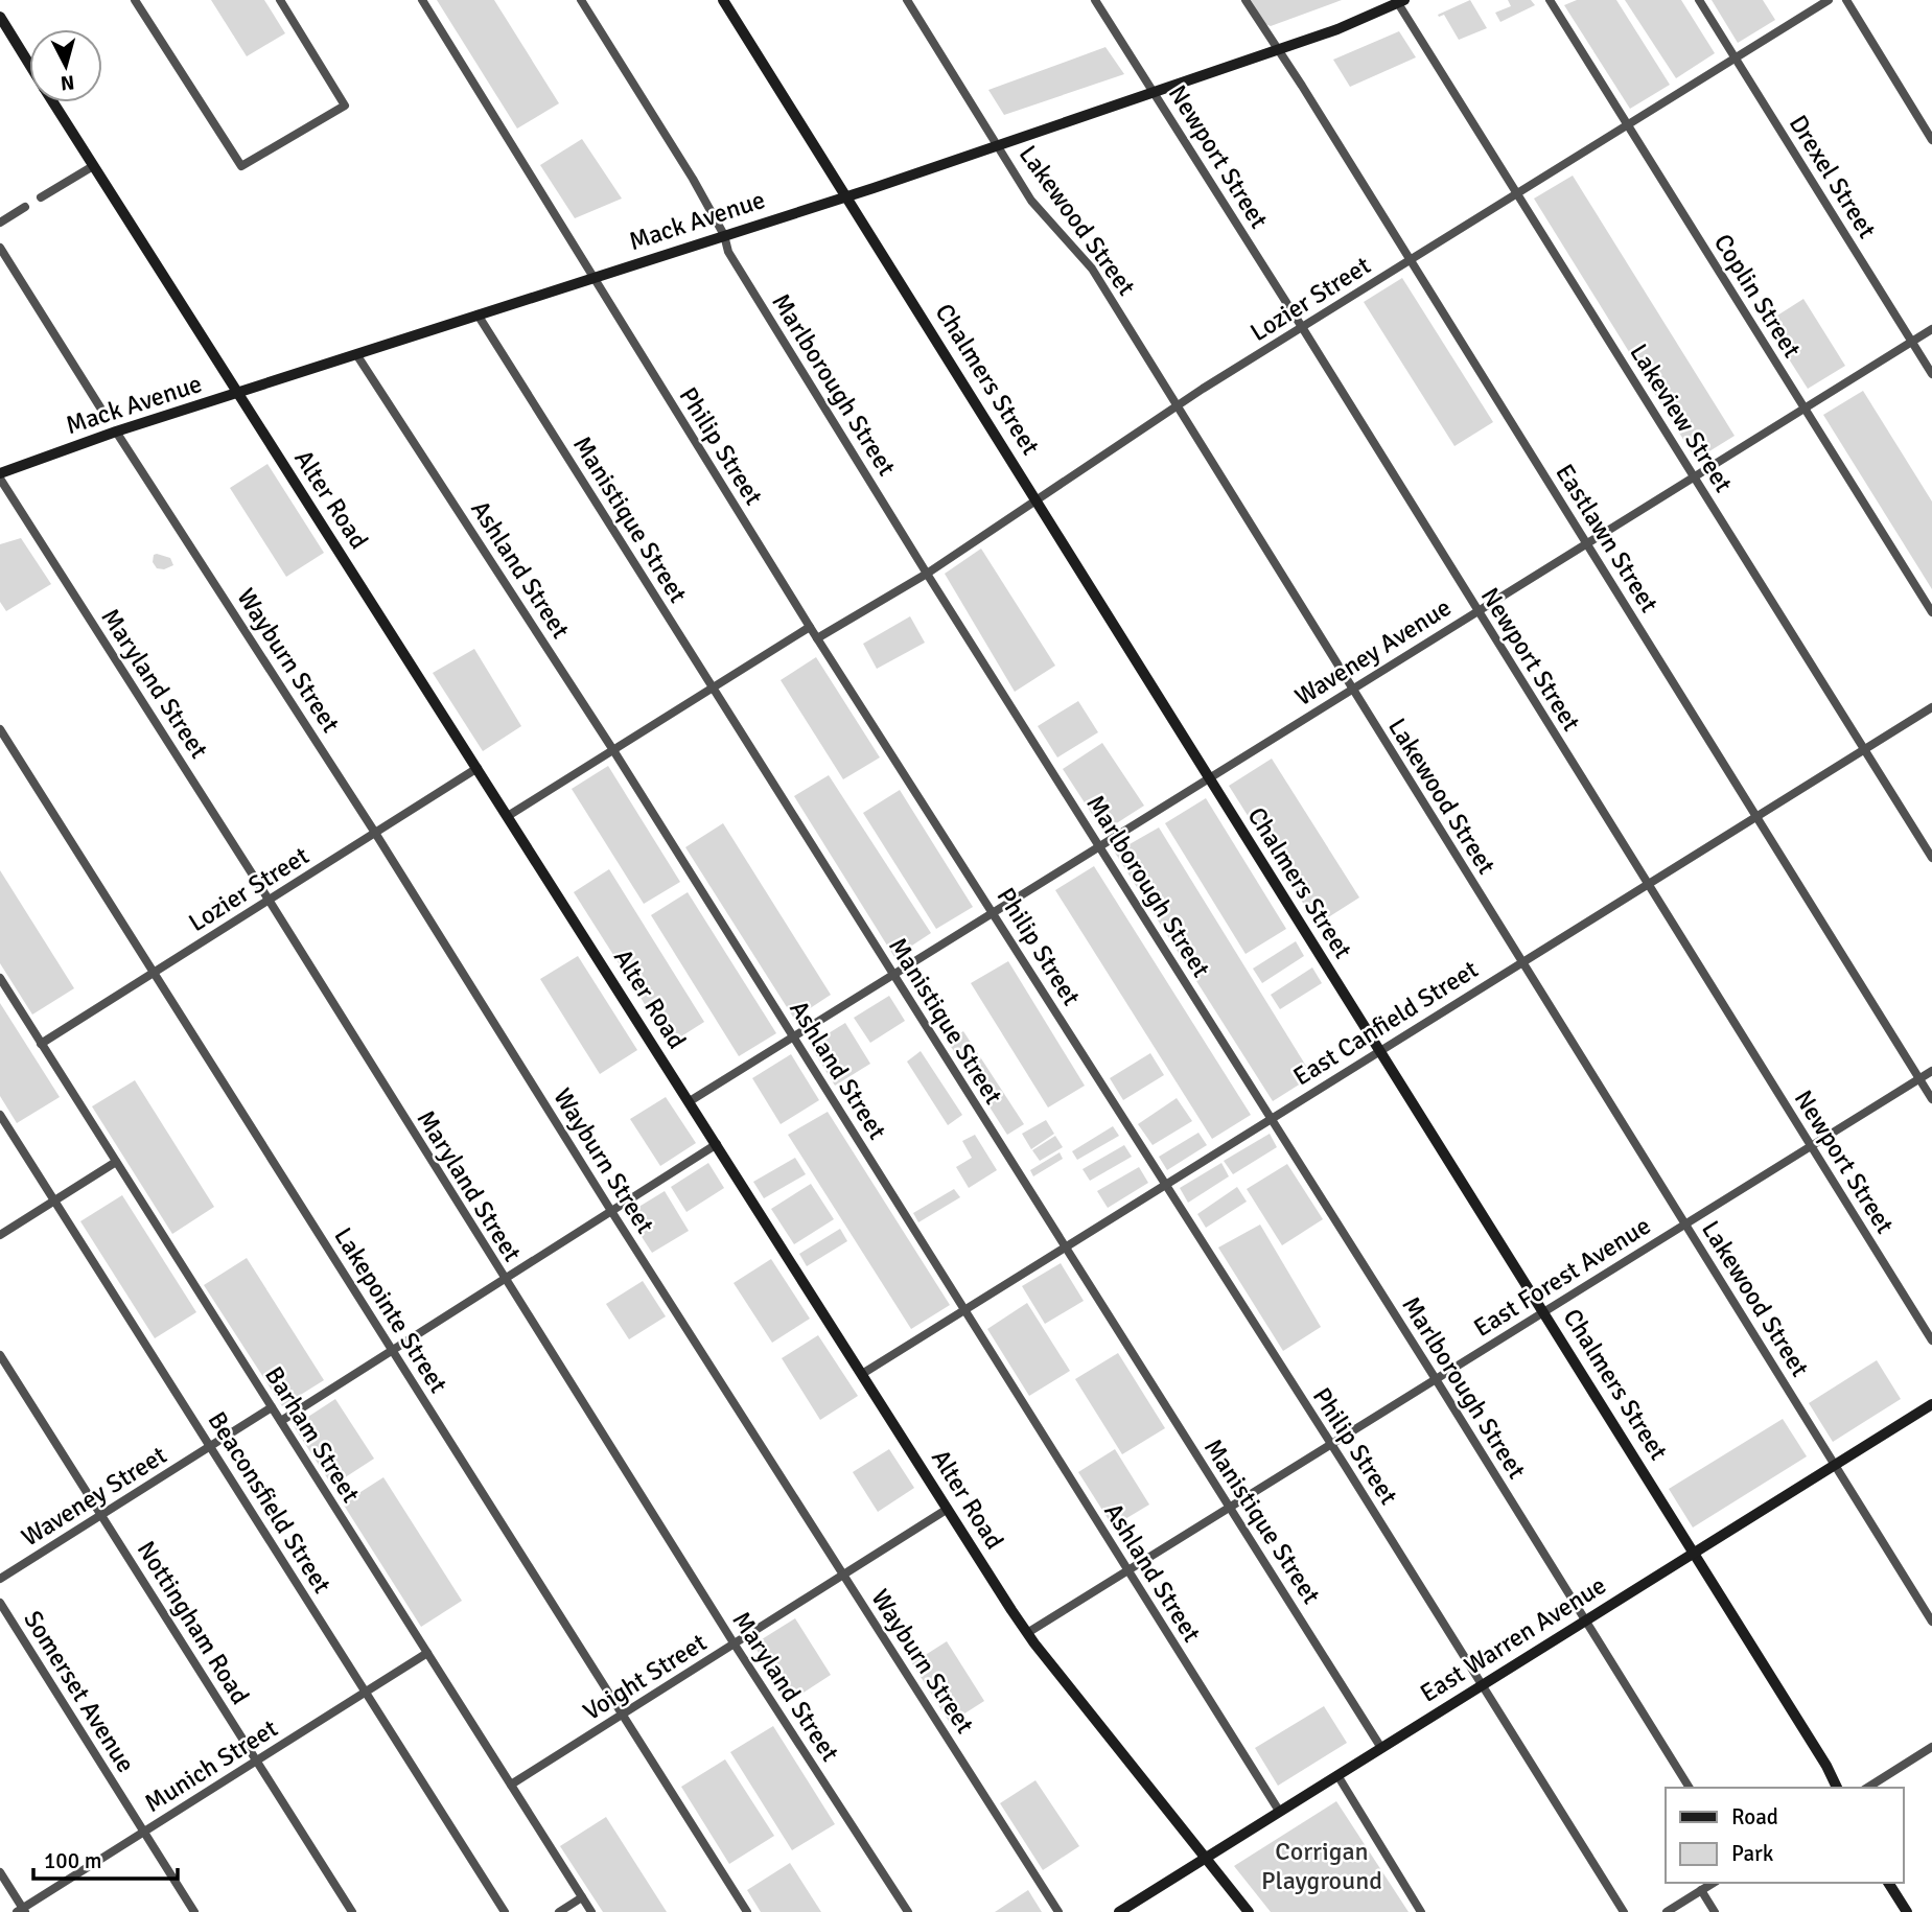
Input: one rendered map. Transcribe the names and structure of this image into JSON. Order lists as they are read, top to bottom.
{
  "streets": {
    "street": [
      "Newport Street",
      "Drexel Street",
      "Mack Avenue",
      "Lakewood Street",
      "Coplin Street",
      "Lozier Street",
      "Chalmers Street",
      "Marlborough Street",
      "Lakeview Street",
      "Philip Street",
      "Alter Road",
      "Manistique Street",
      "Eastlawn Street",
      "Ashland Street",
      "Waveney Avenue",
      "Wayburn Street",
      "Maryland Street",
      "East Canfield Street",
      "East Forest Avenue",
      "Lakepointe Street",
      "Barham Street",
      "Waveney Street",
      "Beaconsfield Street",
      "Nottingham Road",
      "East Warren Avenue",
      "Voight Street",
      "Somerset Avenue",
      "Munich Street"
    ]
  },
  "crossings": [
    ["Newport Street", "Mack Avenue"],
    ["Newport Street", "Lozier Street"],
    ["Newport Street", "Waveney Avenue"],
    ["Newport Street", "East Canfield Street"],
    ["Newport Street", "East Forest Avenue"],
    ["Drexel Street", "Lozier Street"],
    ["Drexel Street", "Waveney Avenue"],
    ["Mack Avenue", "Lakewood Street"],
    ["Mack Avenue", "Chalmers Street"],
    ["Mack Avenue", "Marlborough Street"],
    ["Mack Avenue", "Lakeview Street"],
    ["Mack Avenue", "Philip Street"],
    ["Mack Avenue", "Alter Road"],
    ["Mack Avenue", "Manistique Street"],
    ["Mack Avenue", "Eastlawn Street"],
    ["Mack Avenue", "Ashland Street"],
    ["Mack Avenue", "Wayburn Street"],
    ["Lakewood Street", "Lozier Street"],
    ["Lakewood Street", "Waveney Avenue"],
    ["Lakewood Street", "East Canfield Street"],
    ["Lakewood Street", "East Forest Avenue"],
    ["Lakewood Street", "East Warren Avenue"],
    ["Coplin Street", "Lozier Street"],
    ["Coplin Street", "Waveney Avenue"],
    ["Lozier Street", "Chalmers Street"],
    ["Lozier Street", "Marlborough Street"],
    ["Lozier Street", "Lakeview Street"],
    ["Lozier Street", "Philip Street"],
    ["Lozier Street", "Alter Road"],
    ["Lozier Street", "Eastlawn Street"],
    ["Lozier Street", "Wayburn Street"],
    ["Lozier Street", "Maryland Street"],
    ["Lozier Street", "Lakepointe Street"],
    ["Lozier Street", "Barham Street"],
    ["Chalmers Street", "Waveney Avenue"],
    ["Chalmers Street", "East Canfield Street"],
    ["Chalmers Street", "East Forest Avenue"],
    ["Chalmers Street", "East Warren Avenue"],
    ["Marlborough Street", "East Canfield Street"],
    ["Marlborough Street", "East Forest Avenue"],
    ["Marlborough Street", "East Warren Avenue"],
    ["Lakeview Street", "Waveney Avenue"],
    ["Lakeview Street", "East Canfield Street"],
    ["Philip Street", "East Canfield Street"],
    ["Philip Street", "East Forest Avenue"],
    ["Philip Street", "East Warren Avenue"],
    ["Alter Road", "East Canfield Street"],
    ["Alter Road", "East Forest Avenue"],
    ["Alter Road", "East Warren Avenue"],
    ["Alter Road", "Voight Street"],
    ["Manistique Street", "East Canfield Street"],
    ["Manistique Street", "East Forest Avenue"],
    ["Manistique Street", "East Warren Avenue"],
    ["Eastlawn Street", "Waveney Avenue"],
    ["Eastlawn Street", "East Canfield Street"],
    ["Eastlawn Street", "East Forest Avenue"],
    ["Ashland Street", "East Canfield Street"],
    ["Ashland Street", "East Forest Avenue"],
    ["Ashland Street", "East Warren Avenue"],
    ["Wayburn Street", "Voight Street"],
    ["Maryland Street", "Voight Street"],
    ["Lakepointe Street", "Voight Street"],
    ["Barham Street", "Voight Street"],
    ["Barham Street", "Munich Street"],
    ["Waveney Street", "Beaconsfield Street"],
    ["Waveney Street", "Nottingham Road"],
    ["Beaconsfield Street", "Munich Street"],
    ["Nottingham Road", "Munich Street"],
    ["Somerset Avenue", "Munich Street"]
  ],
  "parks": ["Corrigan Playground"],
  "legend": ["Road", "Park"],
  "scale_bar": "100 m",
  "north": "bottom"
}
